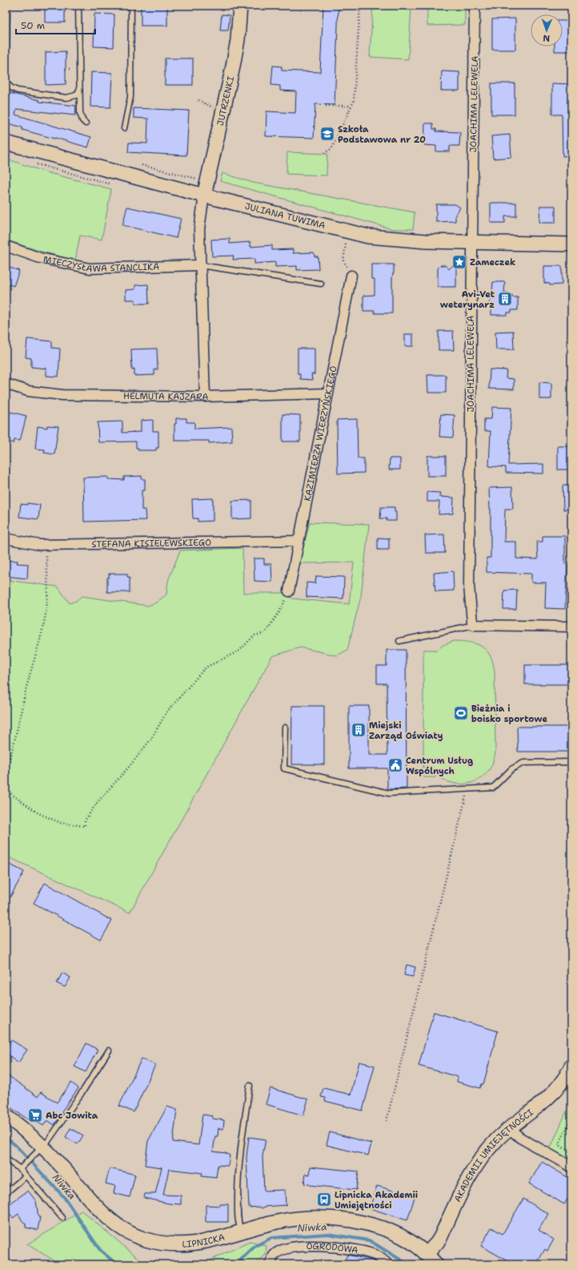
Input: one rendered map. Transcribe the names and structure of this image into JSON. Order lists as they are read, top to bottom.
{
  "streets": {
    "street": [
      "JUTRZENKI",
      "JOACHIMA LELEWELA",
      "JULIANA TUWIMA",
      "MIECZYSŁAWA STANCLIKA",
      "HELMUTA KAJZARA",
      "KAZIMIERZA WIERZYŃSKIEGO",
      "STEFANA KISIELEWSKIEGO",
      "AKADEMII UMIEJĘTNOŚCI",
      "LIPNICKA",
      "OGRODOWA"
    ]
  },
  "crossings": [
    ["JUTRZENKI", "JULIANA TUWIMA"],
    ["JOACHIMA LELEWELA", "JULIANA TUWIMA"],
    ["HELMUTA KAJZARA", "KAZIMIERZA WIERZYŃSKIEGO"],
    ["KAZIMIERZA WIERZYŃSKIEGO", "STEFANA KISIELEWSKIEGO"],
    ["AKADEMII UMIEJĘTNOŚCI", "LIPNICKA"]
  ],
  "water": ["Niwka"],
  "places": {
    "school or university": ["Szkoła Podstawowa nr 20"],
    "place": ["Zameczek"],
    "building": ["Avi-Vet weterynarz", "Miejski Zarząd Oświaty"],
    "sports": ["Bieżnia i boisko sportowe"],
    "public building": ["Centrum Usług Wspólnych"],
    "supermarket": ["Abc Jowita"],
    "bus stop": ["Lipnicka Akademii Umiejętności"]
  },
  "scale_bar": "50 m",
  "north": "bottom"
}
